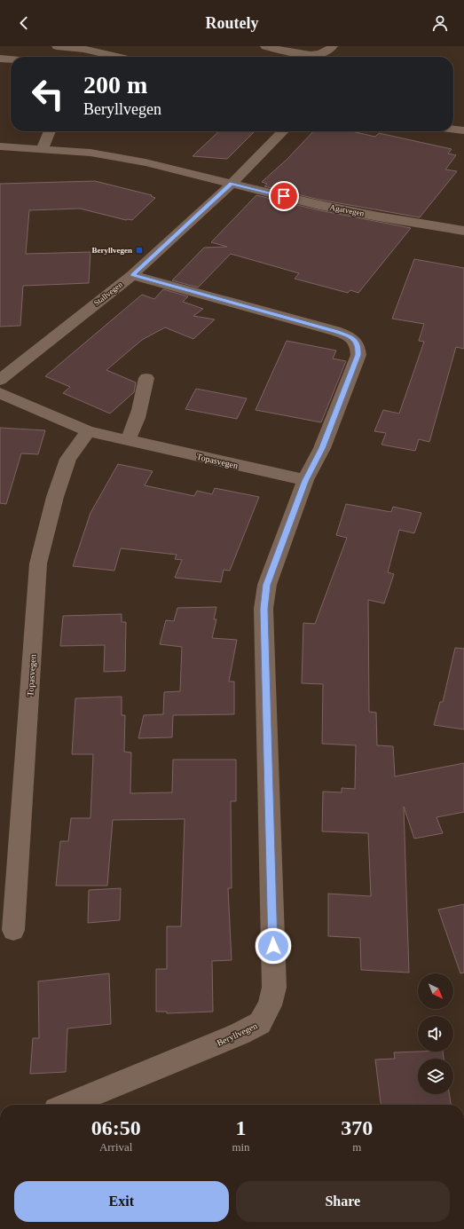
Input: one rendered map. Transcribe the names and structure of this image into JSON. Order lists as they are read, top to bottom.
{
  "streets": {
    "street": [
      "Agatvegen",
      "Stallvegen",
      "Topasvegen",
      "Beryllvegen"
    ]
  },
  "crossings": [
    ["Agatvegen", "Stallvegen"],
    ["Stallvegen", "Beryllvegen"],
    ["Topasvegen", "Beryllvegen"]
  ],
  "places": {
    "transit": ["Beryllvegen"]
  },
  "north": "bottom right",
  "page": {
    "header": "Routely",
    "turn": ["200 m", "Beryllvegen"],
    "eta": [
      "06:50",
      "Arrival",
      "1",
      "min",
      "370",
      "m"
    ],
    "buttons": ["Exit", "Share"]
  }
}
